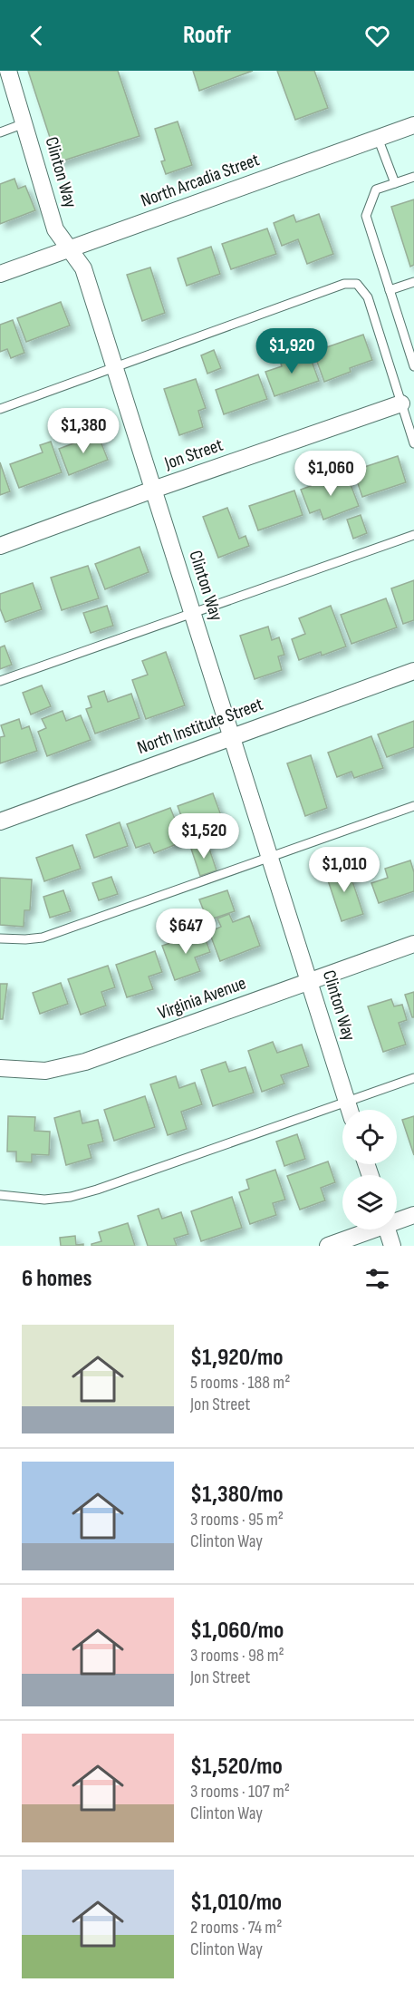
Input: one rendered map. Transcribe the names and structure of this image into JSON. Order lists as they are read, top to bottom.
{
  "streets": {
    "street": [
      "Clinton Way",
      "North Arcadia Street",
      "Jon Street",
      "North Institute Street",
      "Virginia Avenue"
    ]
  },
  "crossings": [
    ["Clinton Way", "North Arcadia Street"],
    ["Clinton Way", "Jon Street"],
    ["Clinton Way", "North Institute Street"],
    ["Clinton Way", "Virginia Avenue"]
  ],
  "page": {
    "header": "Roofr",
    "price": [
      "$1,920",
      "$1,380",
      "$1,060",
      "$1,520",
      "$1,010",
      "$647"
    ],
    "heading": "6 homes",
    "list": [
      {
        "name": "$1,920/mo",
        "note": "5 rooms · 188 m² · Jon Street"
      },
      {
        "name": "$1,380/mo",
        "note": "3 rooms · 95 m² · Clinton Way"
      },
      {
        "name": "$1,060/mo",
        "note": "3 rooms · 98 m² · Jon Street"
      },
      {
        "name": "$1,520/mo",
        "note": "3 rooms · 107 m² · Clinton Way"
      },
      {
        "name": "$1,010/mo",
        "note": "2 rooms · 74 m² · Clinton Way"
      }
    ]
  }
}
